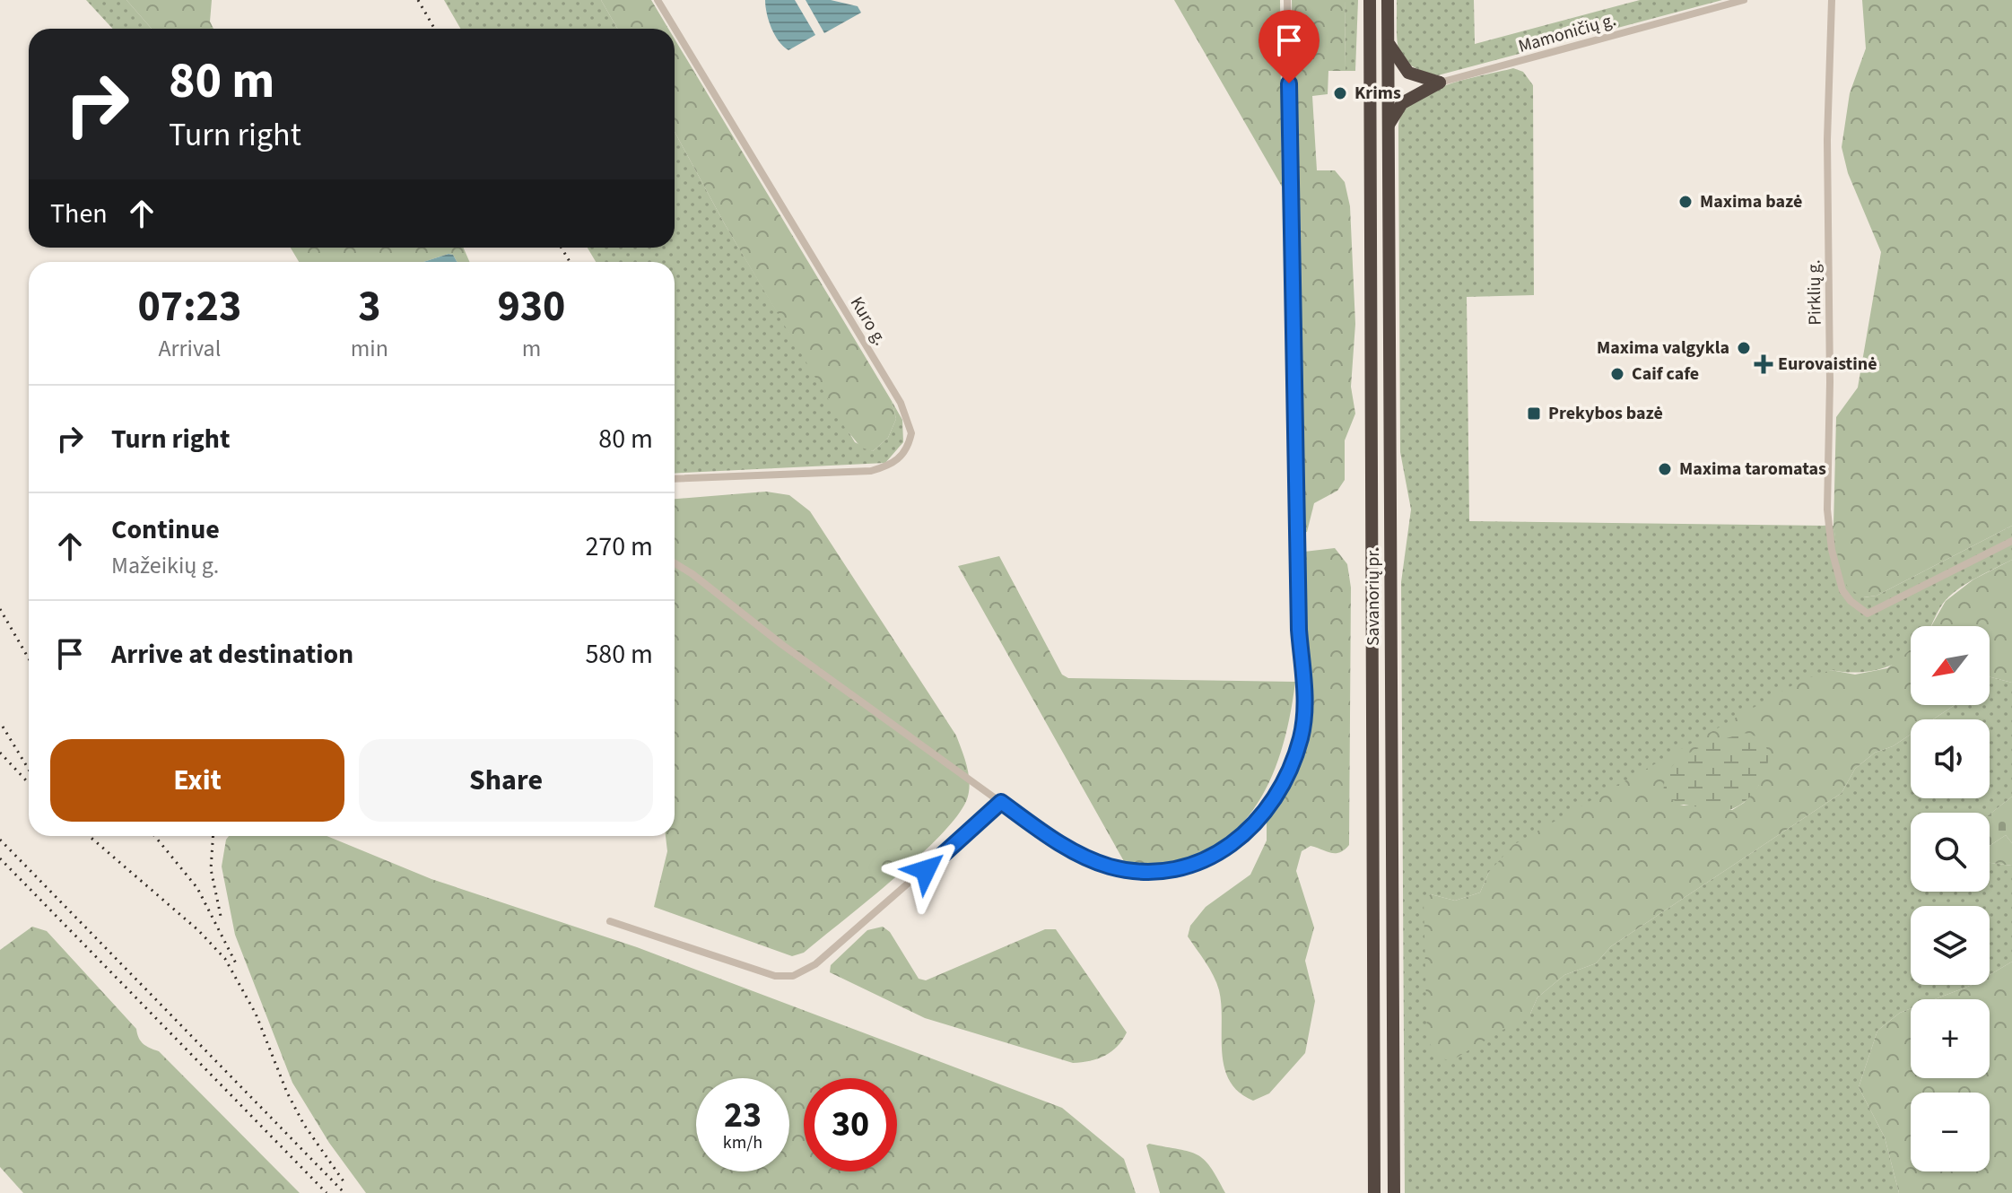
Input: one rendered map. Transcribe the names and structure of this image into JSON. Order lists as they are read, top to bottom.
{
  "streets": {
    "highway": ["Savanorių pr."],
    "street": ["Mamoničių g.", "Pirklių g.", "Kuro g."]
  },
  "places": {
    "other": [
      "Krims",
      "Maxima bazė",
      "Maxima valgykla",
      "Caif cafe",
      "Maxima taromatas"
    ],
    "health": ["Eurovaistinė"],
    "transit": ["Prekybos bazė"]
  },
  "north": "bottom left",
  "page": {
    "turn": ["80 m", "Turn right"],
    "then": "Then",
    "eta": [
      "07:23",
      "Arrival",
      "3",
      "min",
      "930",
      "m"
    ],
    "list": [
      {
        "name": "Turn right",
        "value": "80 m"
      },
      {
        "name": "Continue",
        "note": "Mažeikių g.",
        "value": "270 m"
      },
      {
        "name": "Arrive at destination",
        "value": "580 m"
      }
    ],
    "map_buttons": ["+", "−"],
    "buttons": ["Exit", "Share"],
    "speed": "23 km/h",
    "limit": "30"
  }
}
